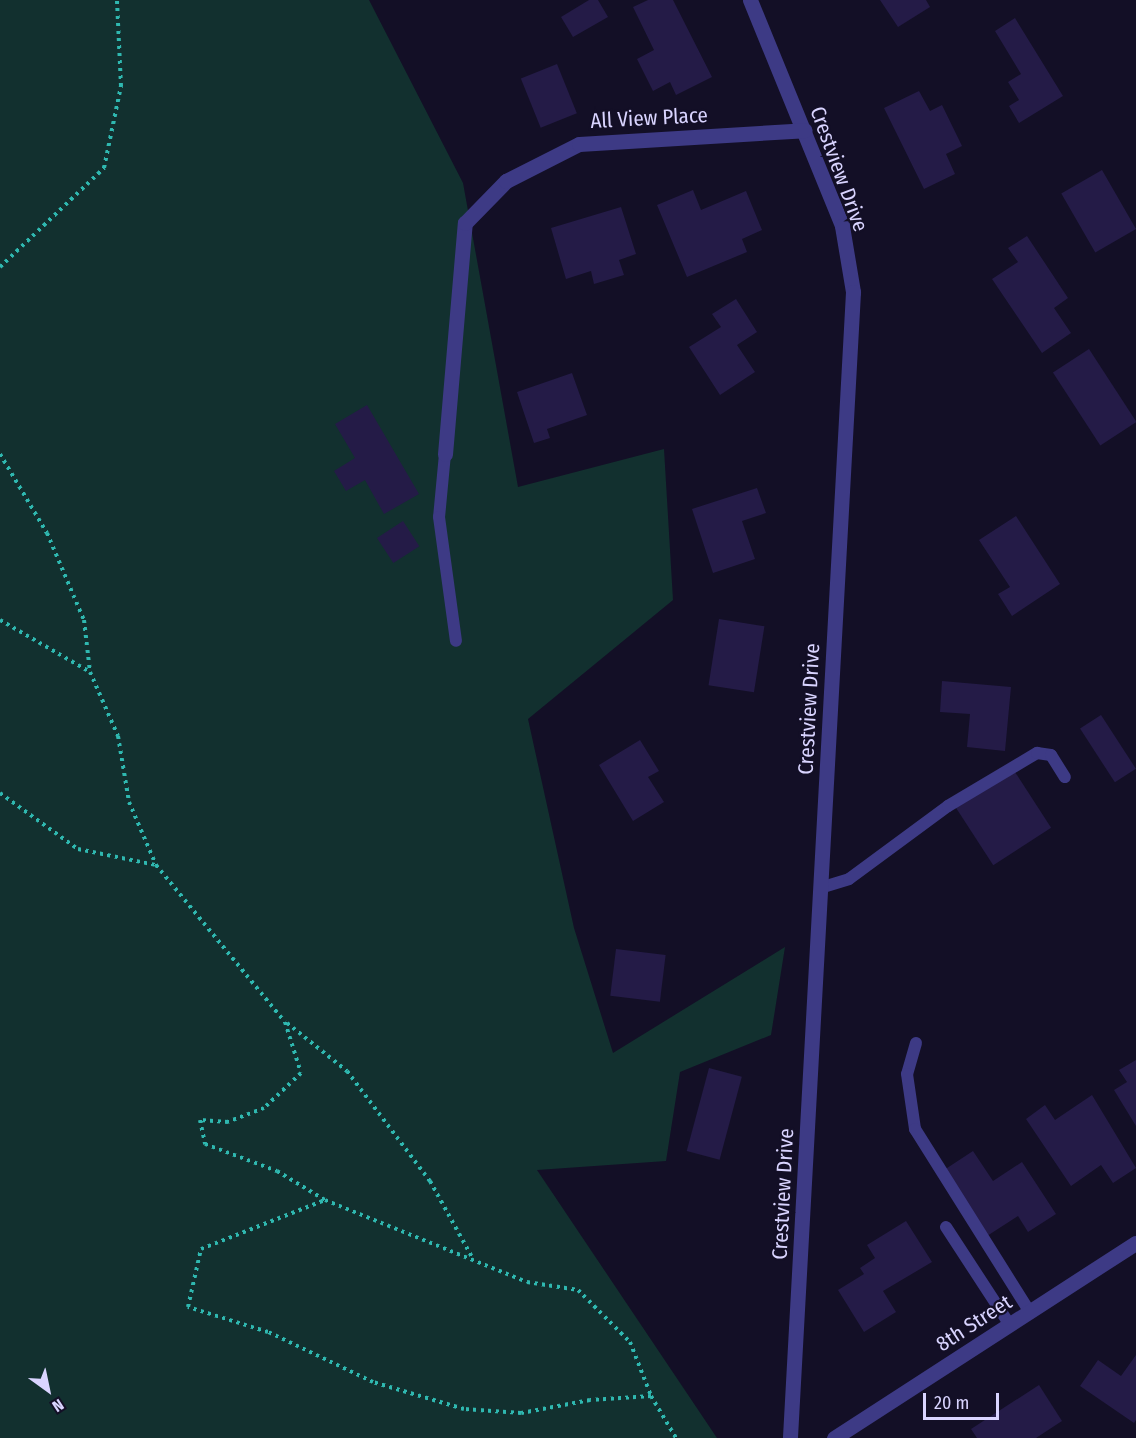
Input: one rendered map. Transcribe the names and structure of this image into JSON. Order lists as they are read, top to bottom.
{
  "streets": {
    "street": ["All View Place", "Crestview Drive", "8th Street"]
  },
  "crossings": [
    ["All View Place", "Crestview Drive"]
  ],
  "scale_bar": "20 m",
  "north": "bottom right"
}
